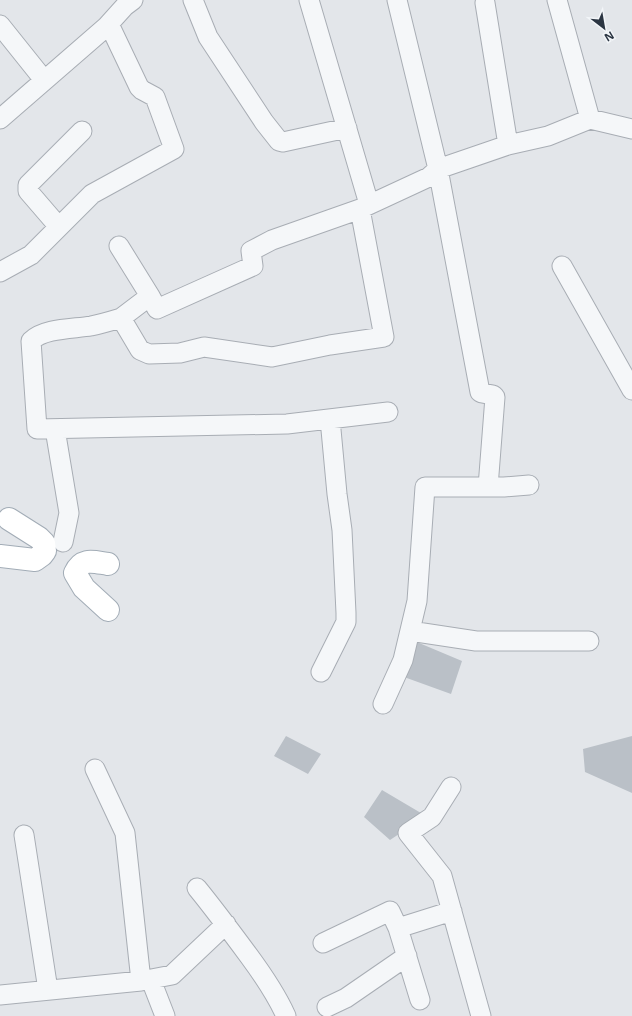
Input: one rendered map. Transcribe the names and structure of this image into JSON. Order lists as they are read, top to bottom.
{
  "north": "bottom right"
}
